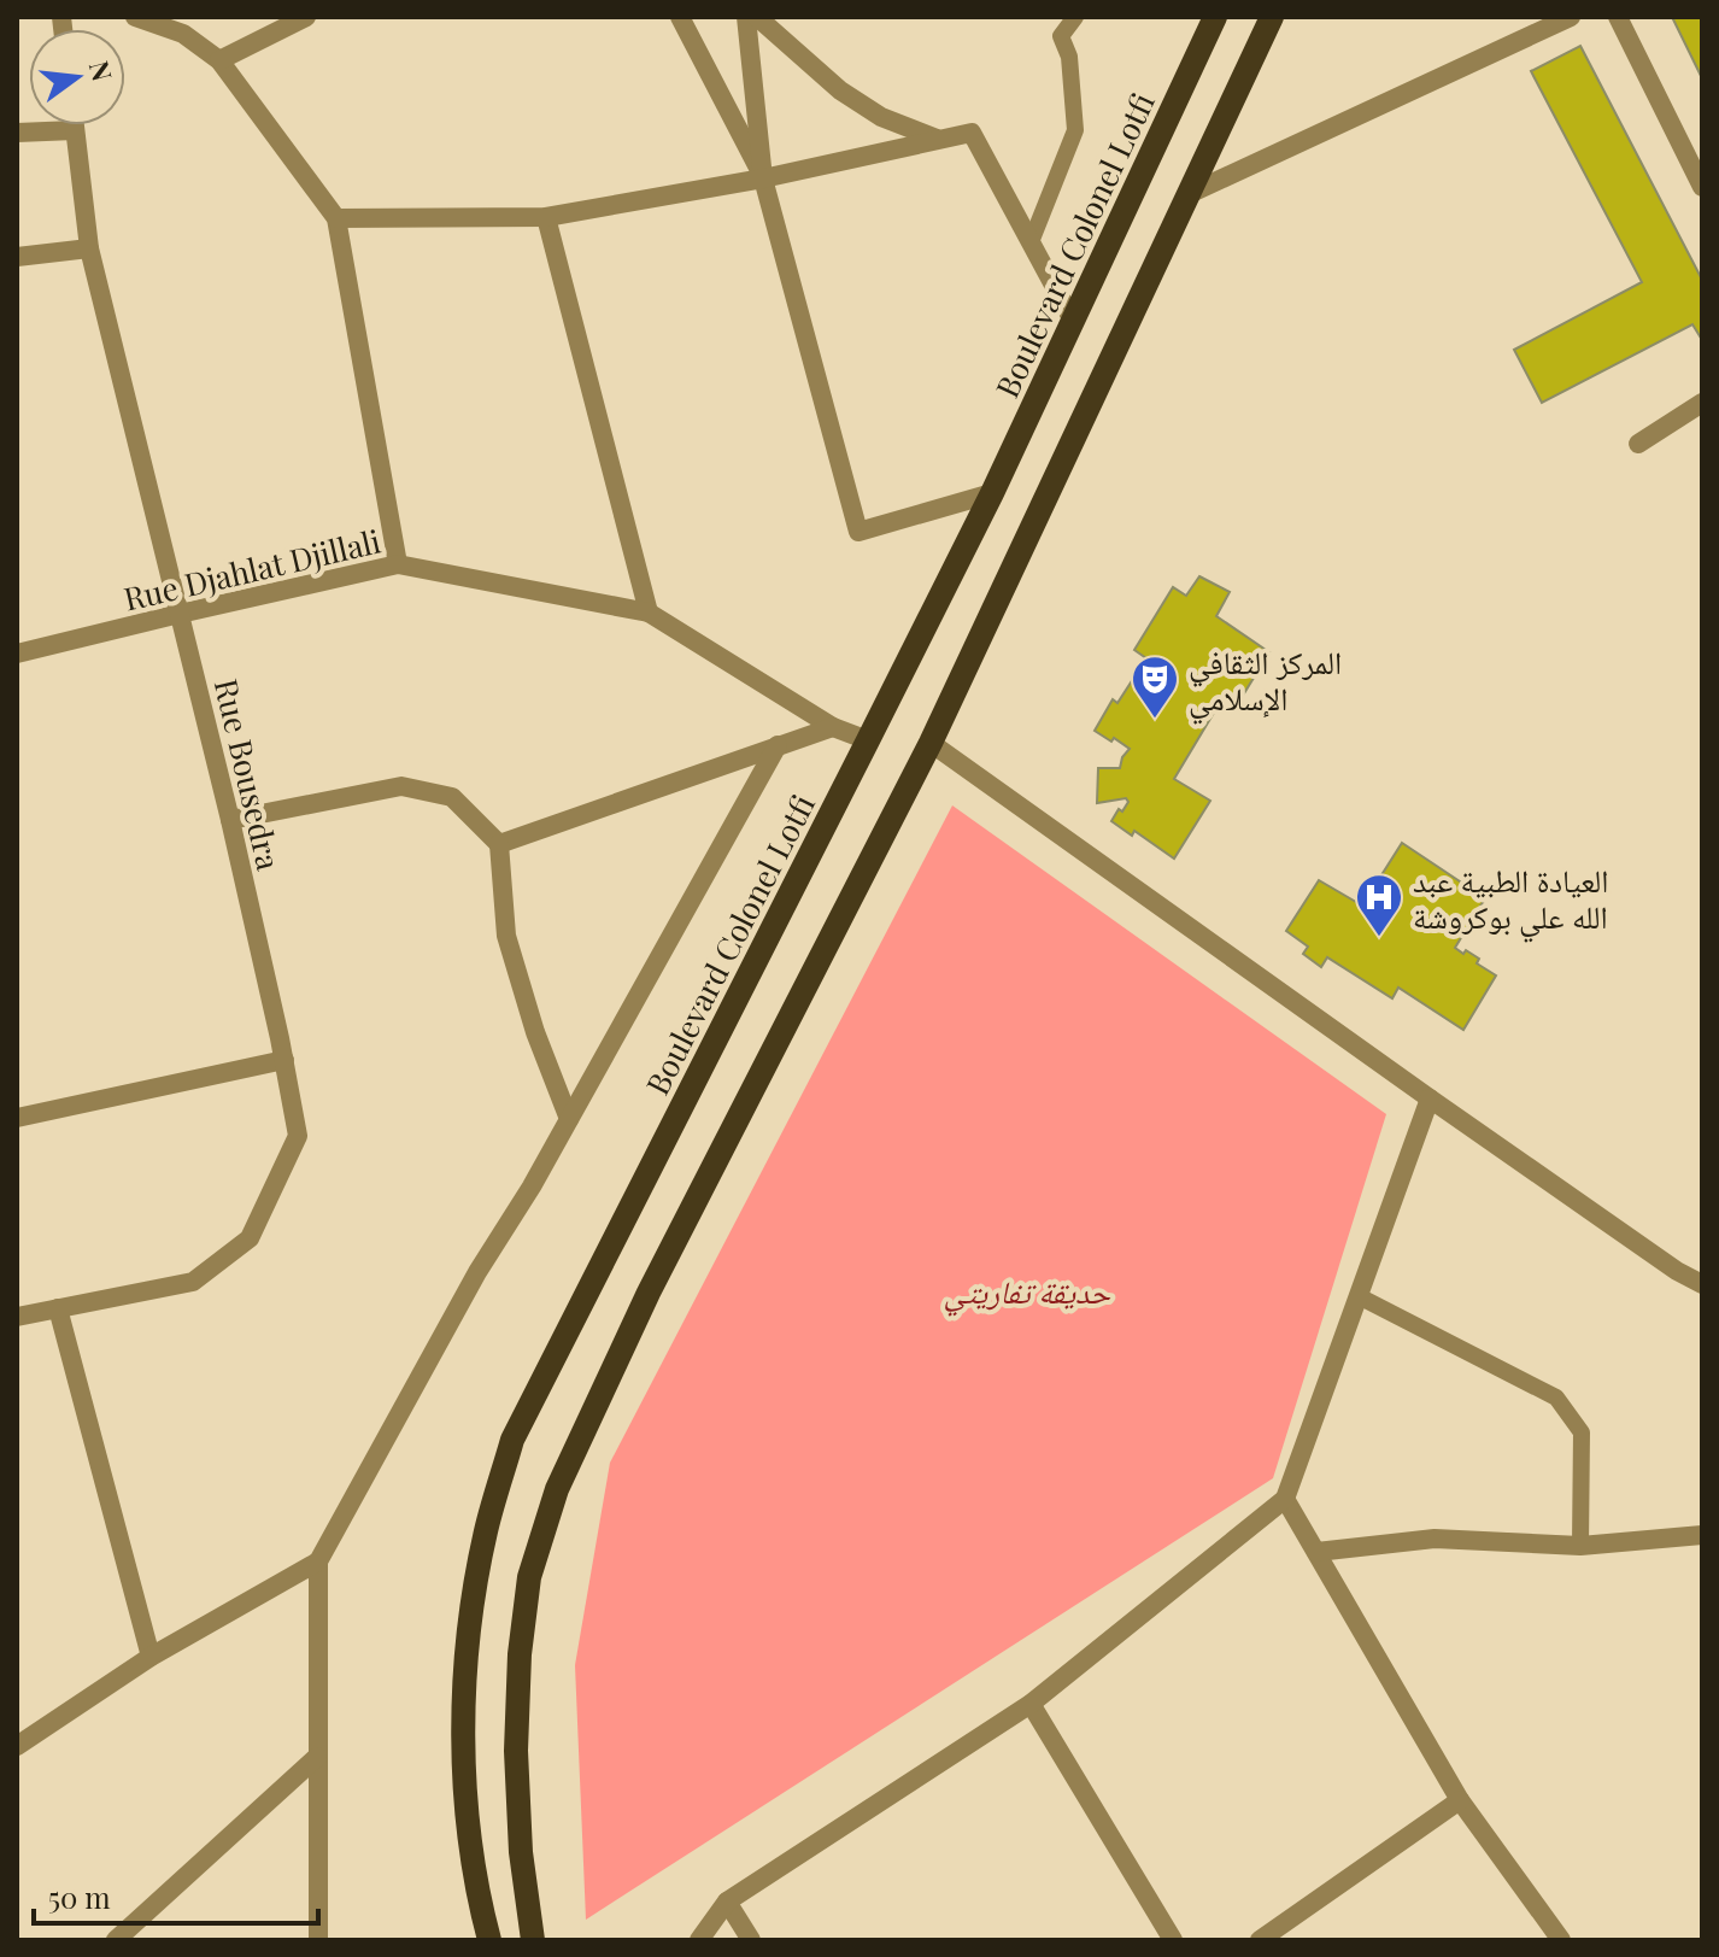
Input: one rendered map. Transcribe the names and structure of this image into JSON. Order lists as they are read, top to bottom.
{
  "streets": {
    "main road": ["Boulevard Colonel Lotfi"],
    "street": ["Rue Djahlat Djillali", "Rue Bousedra"]
  },
  "crossings": [
    ["Boulevard Colonel Lotfi", "Rue Djahlat Djillali"],
    ["Rue Djahlat Djillali", "Rue Bousedra"]
  ],
  "parks": ["حديقة تفاريتي"],
  "places": {
    "theatre": ["المركز الثقافي الإسلامي"],
    "hospital": ["العيادة الطبية عبد الله علي بوكروشة"]
  },
  "scale_bar": "50 m",
  "north": "right"
}
